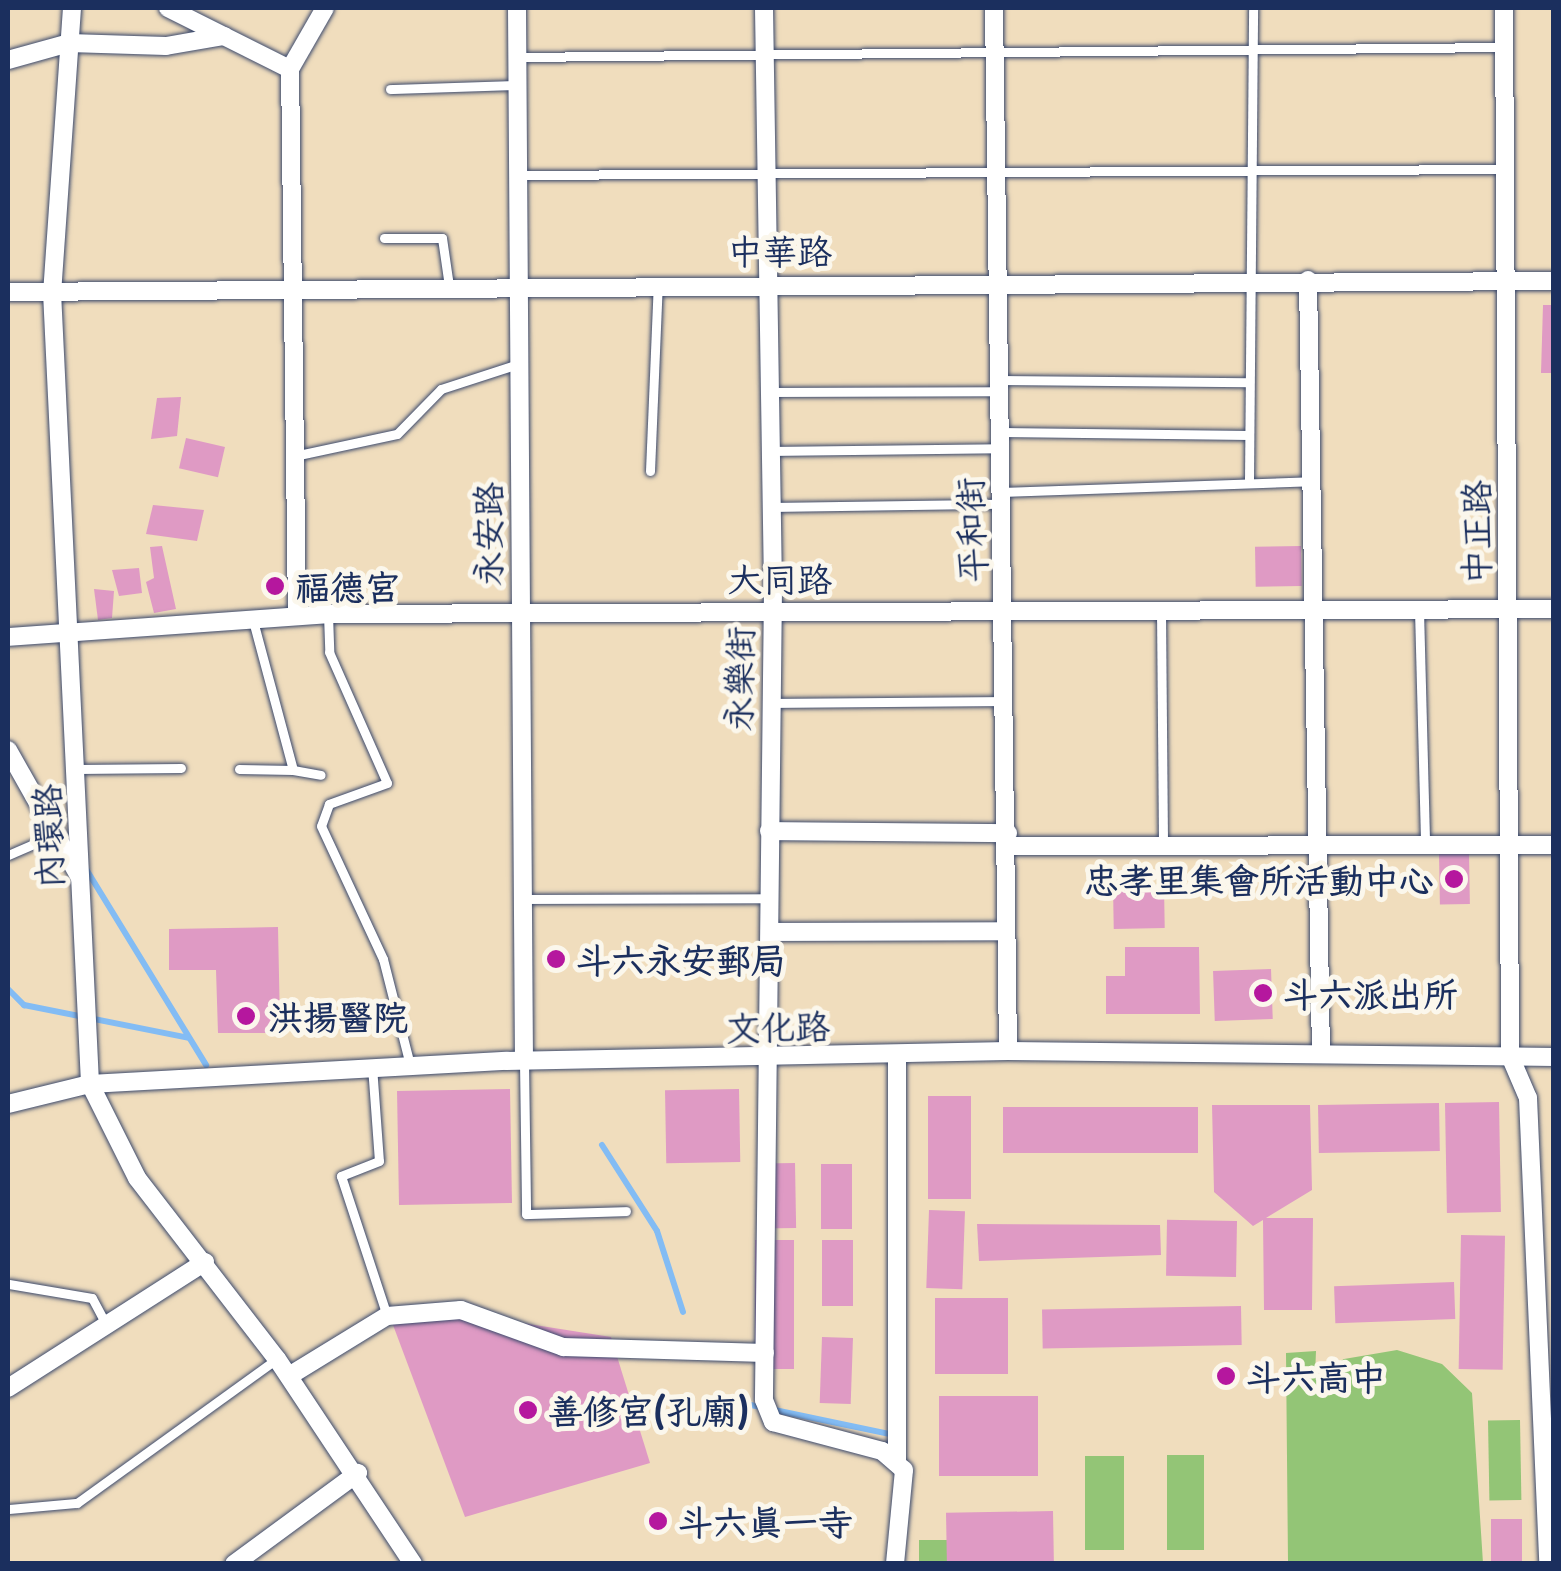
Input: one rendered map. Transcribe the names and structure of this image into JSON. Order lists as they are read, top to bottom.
{
  "streets": {
    "street": [
      "中華路",
      "平和街",
      "中正路",
      "永安路",
      "大同路",
      "永樂街",
      "內環路",
      "文化路"
    ]
  },
  "crossings": [
    ["中華路", "平和街"],
    ["中華路", "中正路"],
    ["中華路", "永安路"],
    ["中華路", "永樂街"],
    ["中華路", "內環路"],
    ["平和街", "大同路"],
    ["平和街", "文化路"],
    ["中正路", "大同路"],
    ["中正路", "文化路"],
    ["永安路", "大同路"],
    ["永安路", "文化路"],
    ["大同路", "永樂街"],
    ["大同路", "內環路"],
    ["永樂街", "文化路"],
    ["內環路", "文化路"]
  ],
  "places": [
    "福德宮",
    "忠孝里集會所活動中心",
    "斗六永安郵局",
    "斗六派出所",
    "洪揚醫院",
    "斗六高中",
    "善修宮(孔廟)",
    "斗六真一寺"
  ]
}
